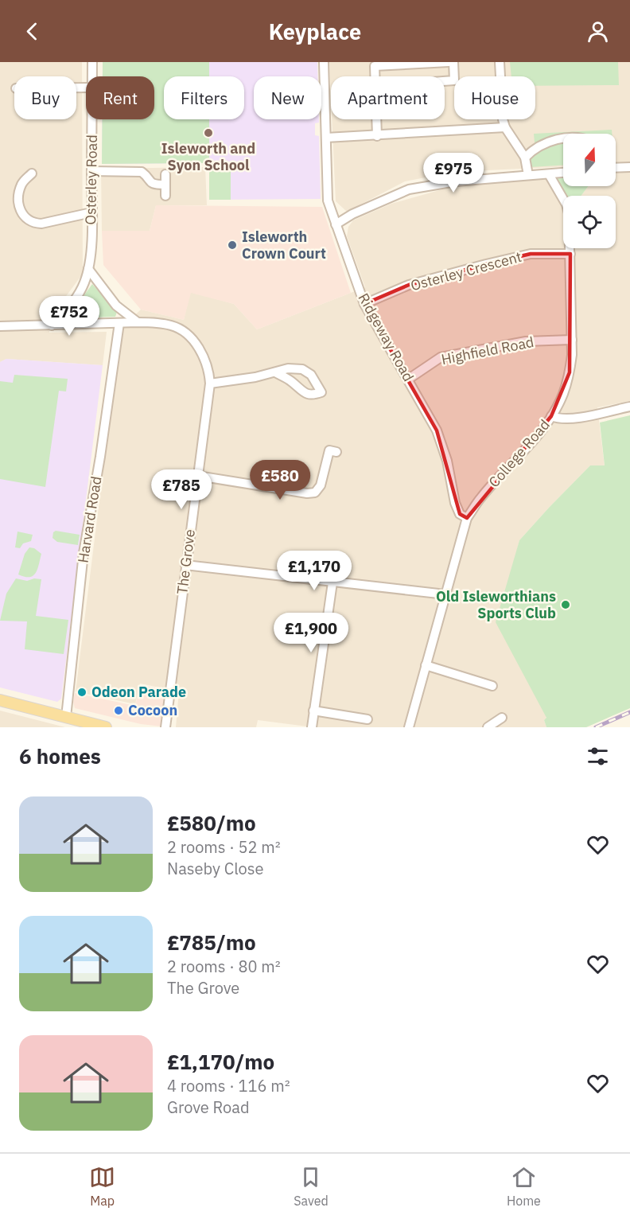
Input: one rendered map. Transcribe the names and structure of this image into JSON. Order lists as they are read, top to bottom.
{
  "streets": {
    "street": [
      "Osterley Road",
      "Osterley Crescent",
      "Ridgeway Road",
      "Highfield Road",
      "College Road",
      "Harvard Road",
      "The Grove"
    ]
  },
  "crossings": [
    ["Osterley Road", "The Grove"],
    ["Osterley Crescent", "Ridgeway Road"],
    ["Osterley Crescent", "College Road"],
    ["Ridgeway Road", "Highfield Road"],
    ["Ridgeway Road", "College Road"],
    ["Highfield Road", "College Road"],
    ["Harvard Road", "The Grove"]
  ],
  "places": [
    "Isleworth and Syon School",
    "Isleworth Crown Court",
    "Old Isleworthians Sports Club",
    "Odeon Parade",
    "Cocoon"
  ],
  "north": "top",
  "page": {
    "header": "Keyplace",
    "chip": [
      "Buy",
      "Rent",
      "Filters",
      "New",
      "Apartment",
      "House"
    ],
    "price": [
      "£975",
      "£752",
      "£580",
      "£785",
      "£1,170",
      "£1,900"
    ],
    "heading": "6 homes",
    "list": [
      {
        "name": "£580/mo",
        "note": "2 rooms · 52 m² · Naseby Close"
      },
      {
        "name": "£785/mo",
        "note": "2 rooms · 80 m² · The Grove"
      },
      {
        "name": "£1,170/mo",
        "note": "4 rooms · 116 m² · Grove Road"
      }
    ],
    "tabs": ["Map", "Saved", "Home"]
  }
}
